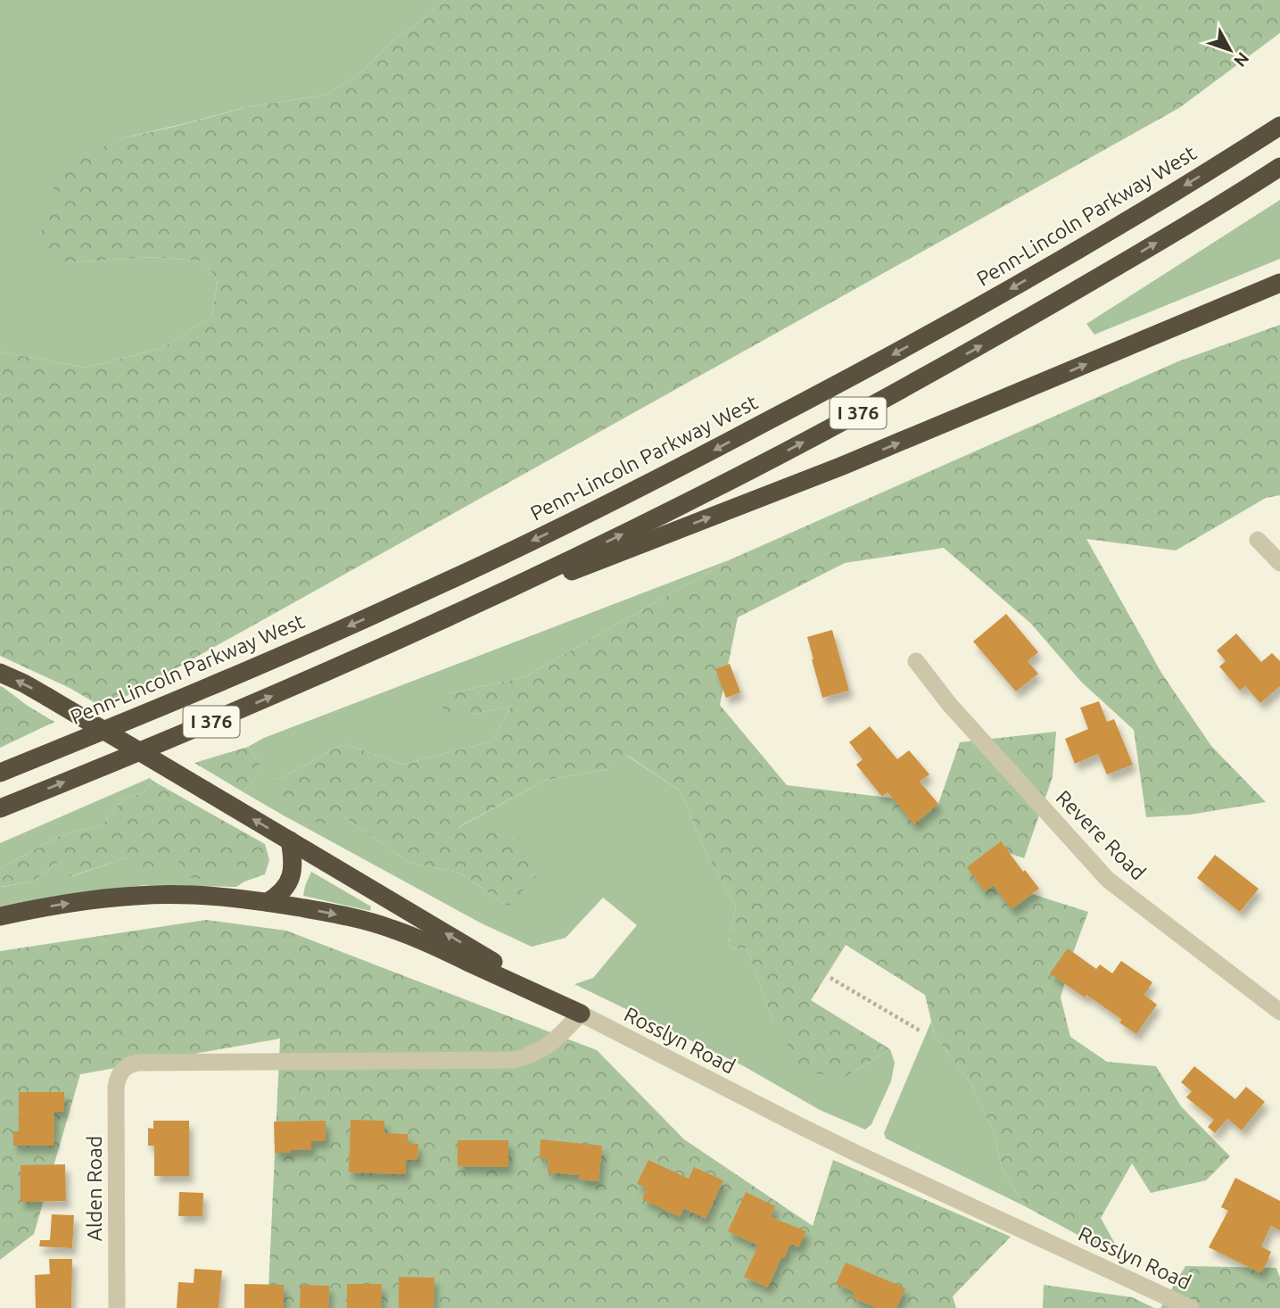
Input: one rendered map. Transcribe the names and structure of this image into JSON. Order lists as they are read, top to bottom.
{
  "streets": {
    "highway": ["Penn-Lincoln Parkway West", "I 376"],
    "street": ["Revere Road", "Rosslyn Road", "Alden Road"]
  },
  "crossings": [
    ["Rosslyn Road", "Alden Road"]
  ],
  "north": "bottom right"
}
